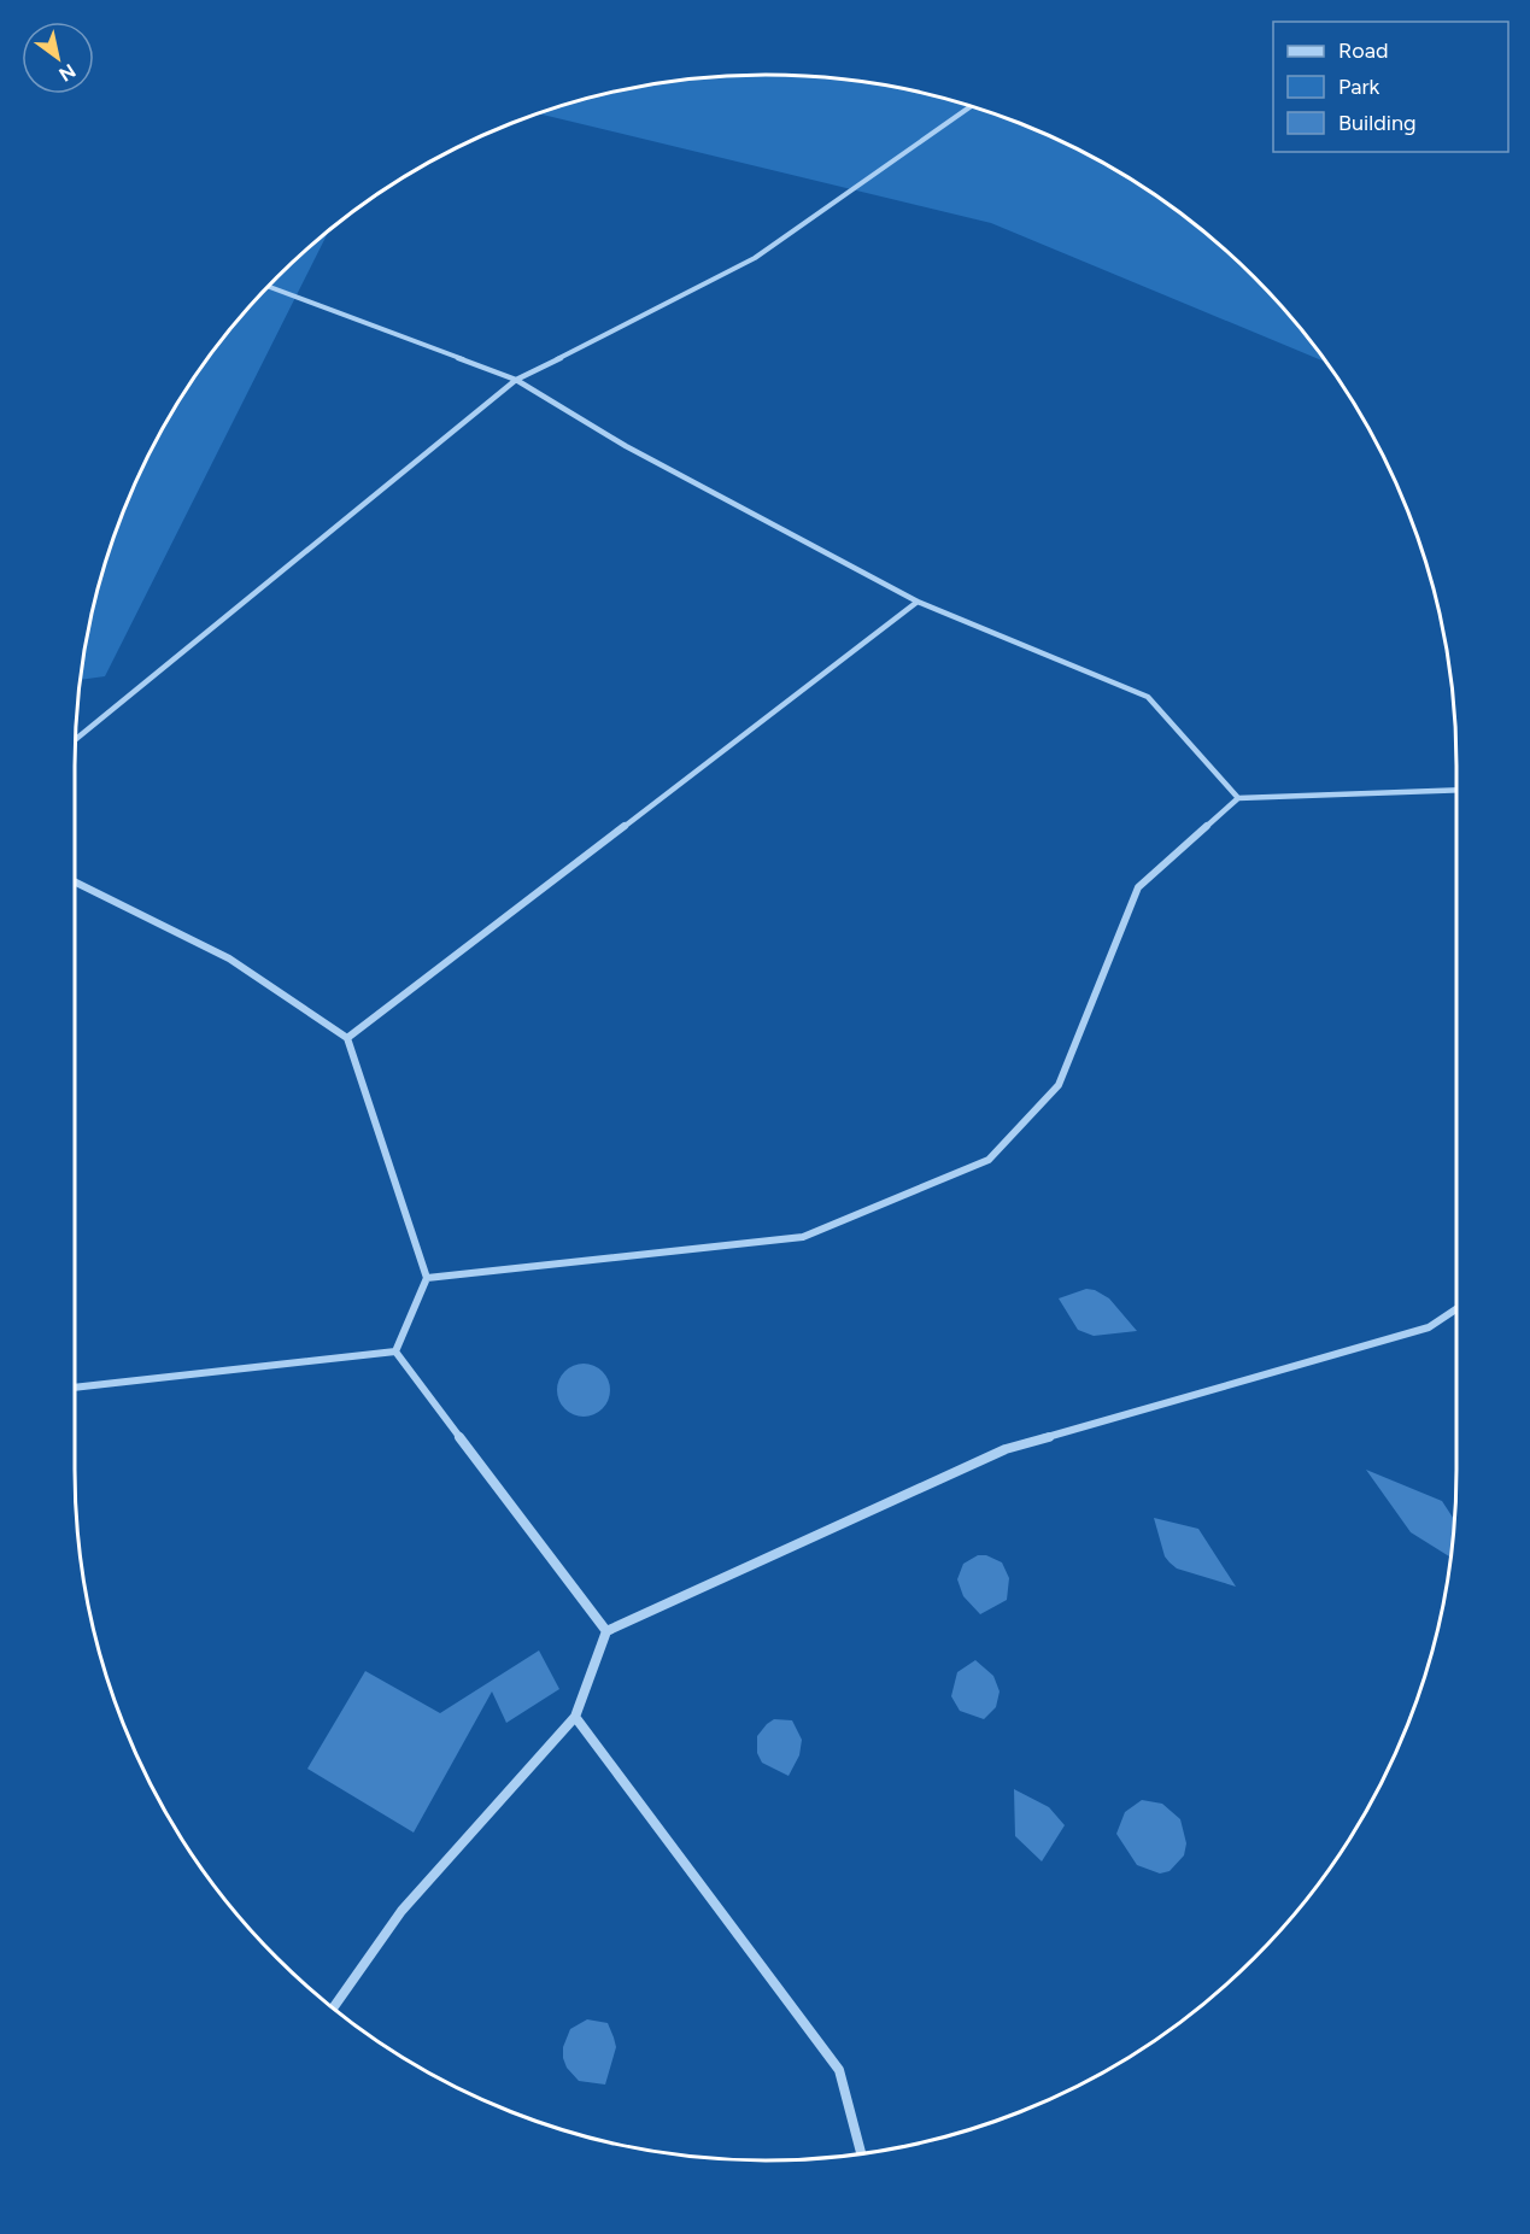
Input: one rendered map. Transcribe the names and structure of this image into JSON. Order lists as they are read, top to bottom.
{
  "legend": ["Road", "Park", "Building"],
  "north": "bottom right"
}
